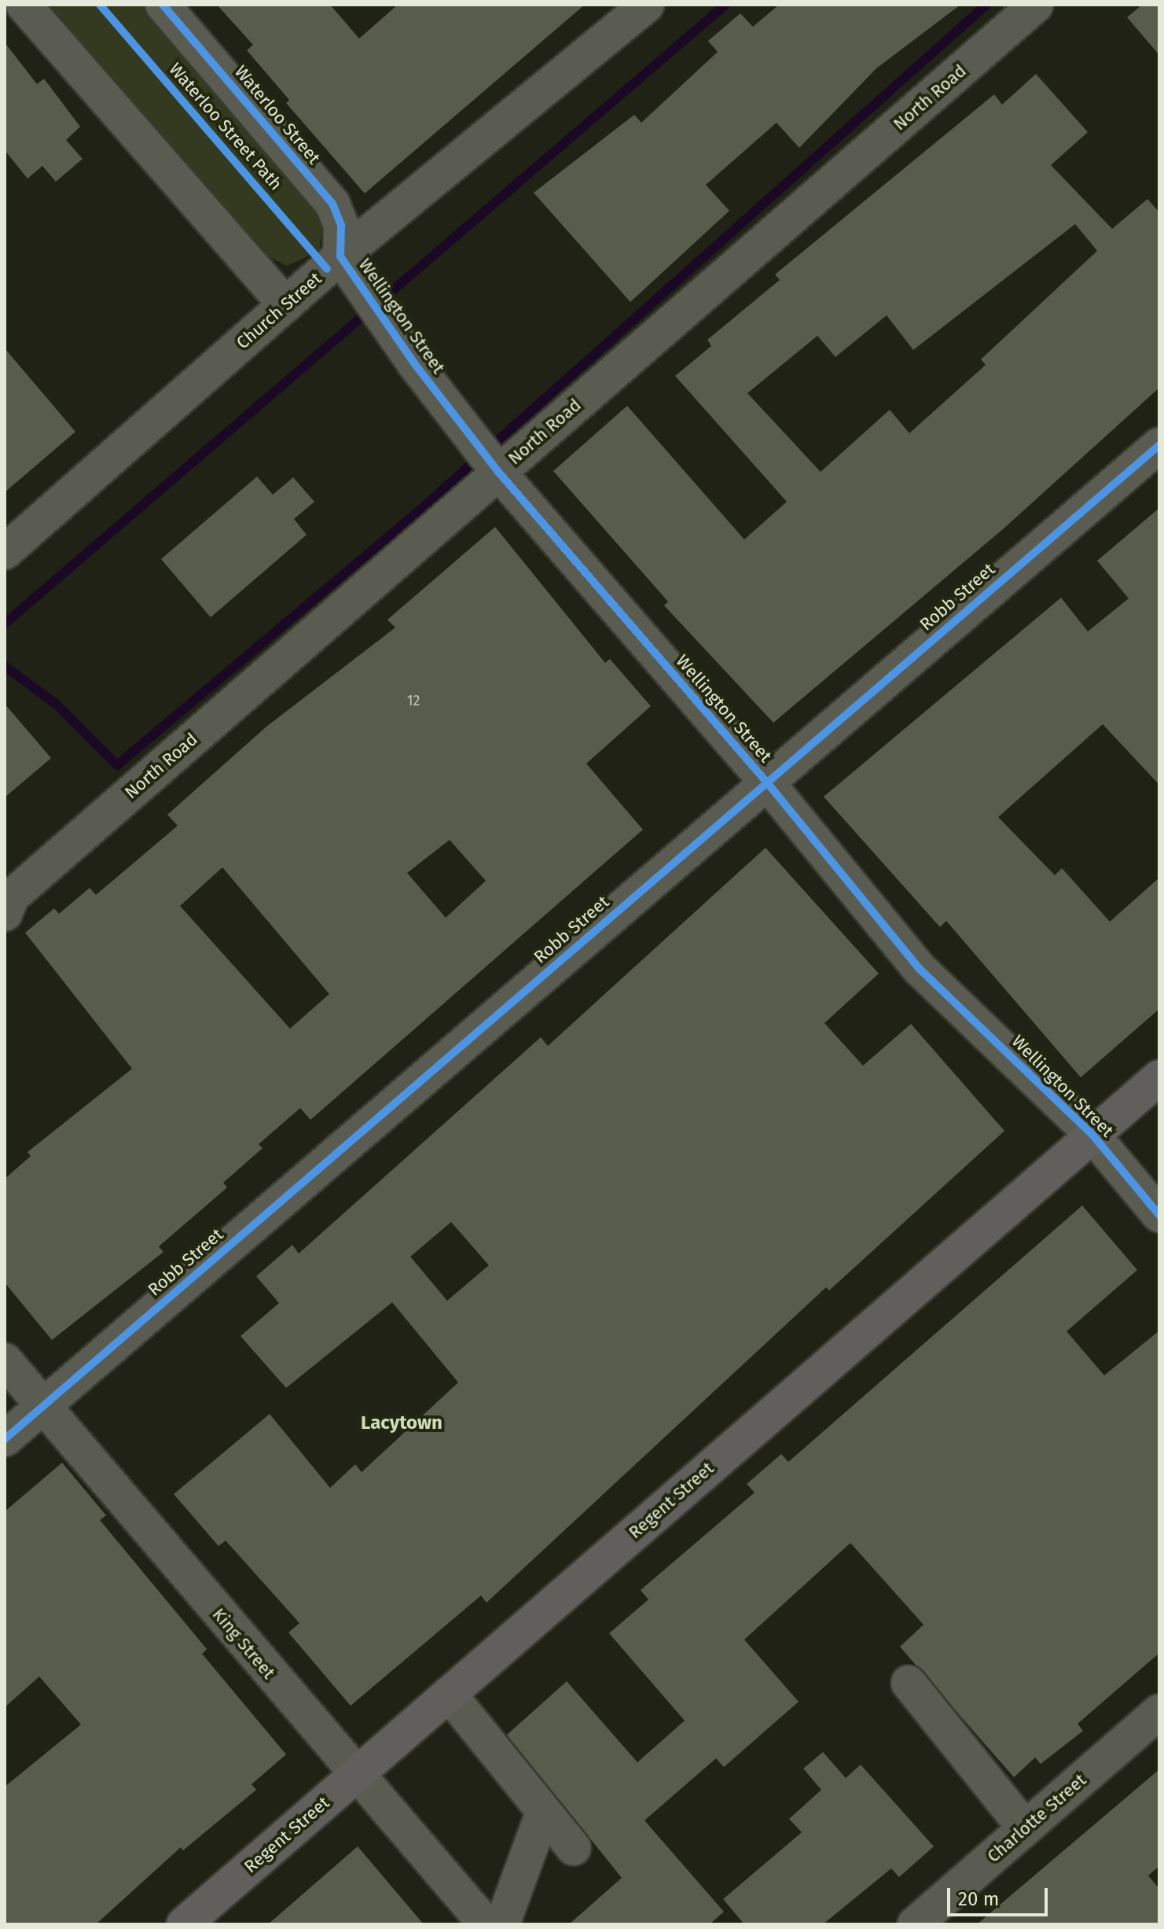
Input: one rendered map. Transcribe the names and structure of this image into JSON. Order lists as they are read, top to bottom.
{
  "streets": {
    "main road": ["Regent Street"],
    "street": [
      "North Road",
      "Waterloo Street",
      "Church Street",
      "Wellington Street",
      "Robb Street",
      "King Street",
      "Charlotte Street"
    ],
    "cycle path": ["Waterloo Street Path"]
  },
  "crossings": [
    ["North Road", "Wellington Street"],
    ["Waterloo Street", "Church Street"],
    ["Waterloo Street", "Wellington Street"],
    ["Church Street", "Wellington Street"],
    ["Wellington Street", "Robb Street"],
    ["Wellington Street", "Regent Street"],
    ["Robb Street", "King Street"],
    ["Regent Street", "King Street"]
  ],
  "districts": ["Lacytown"],
  "house_numbers": ["12"],
  "scale_bar": "20 m"
}
